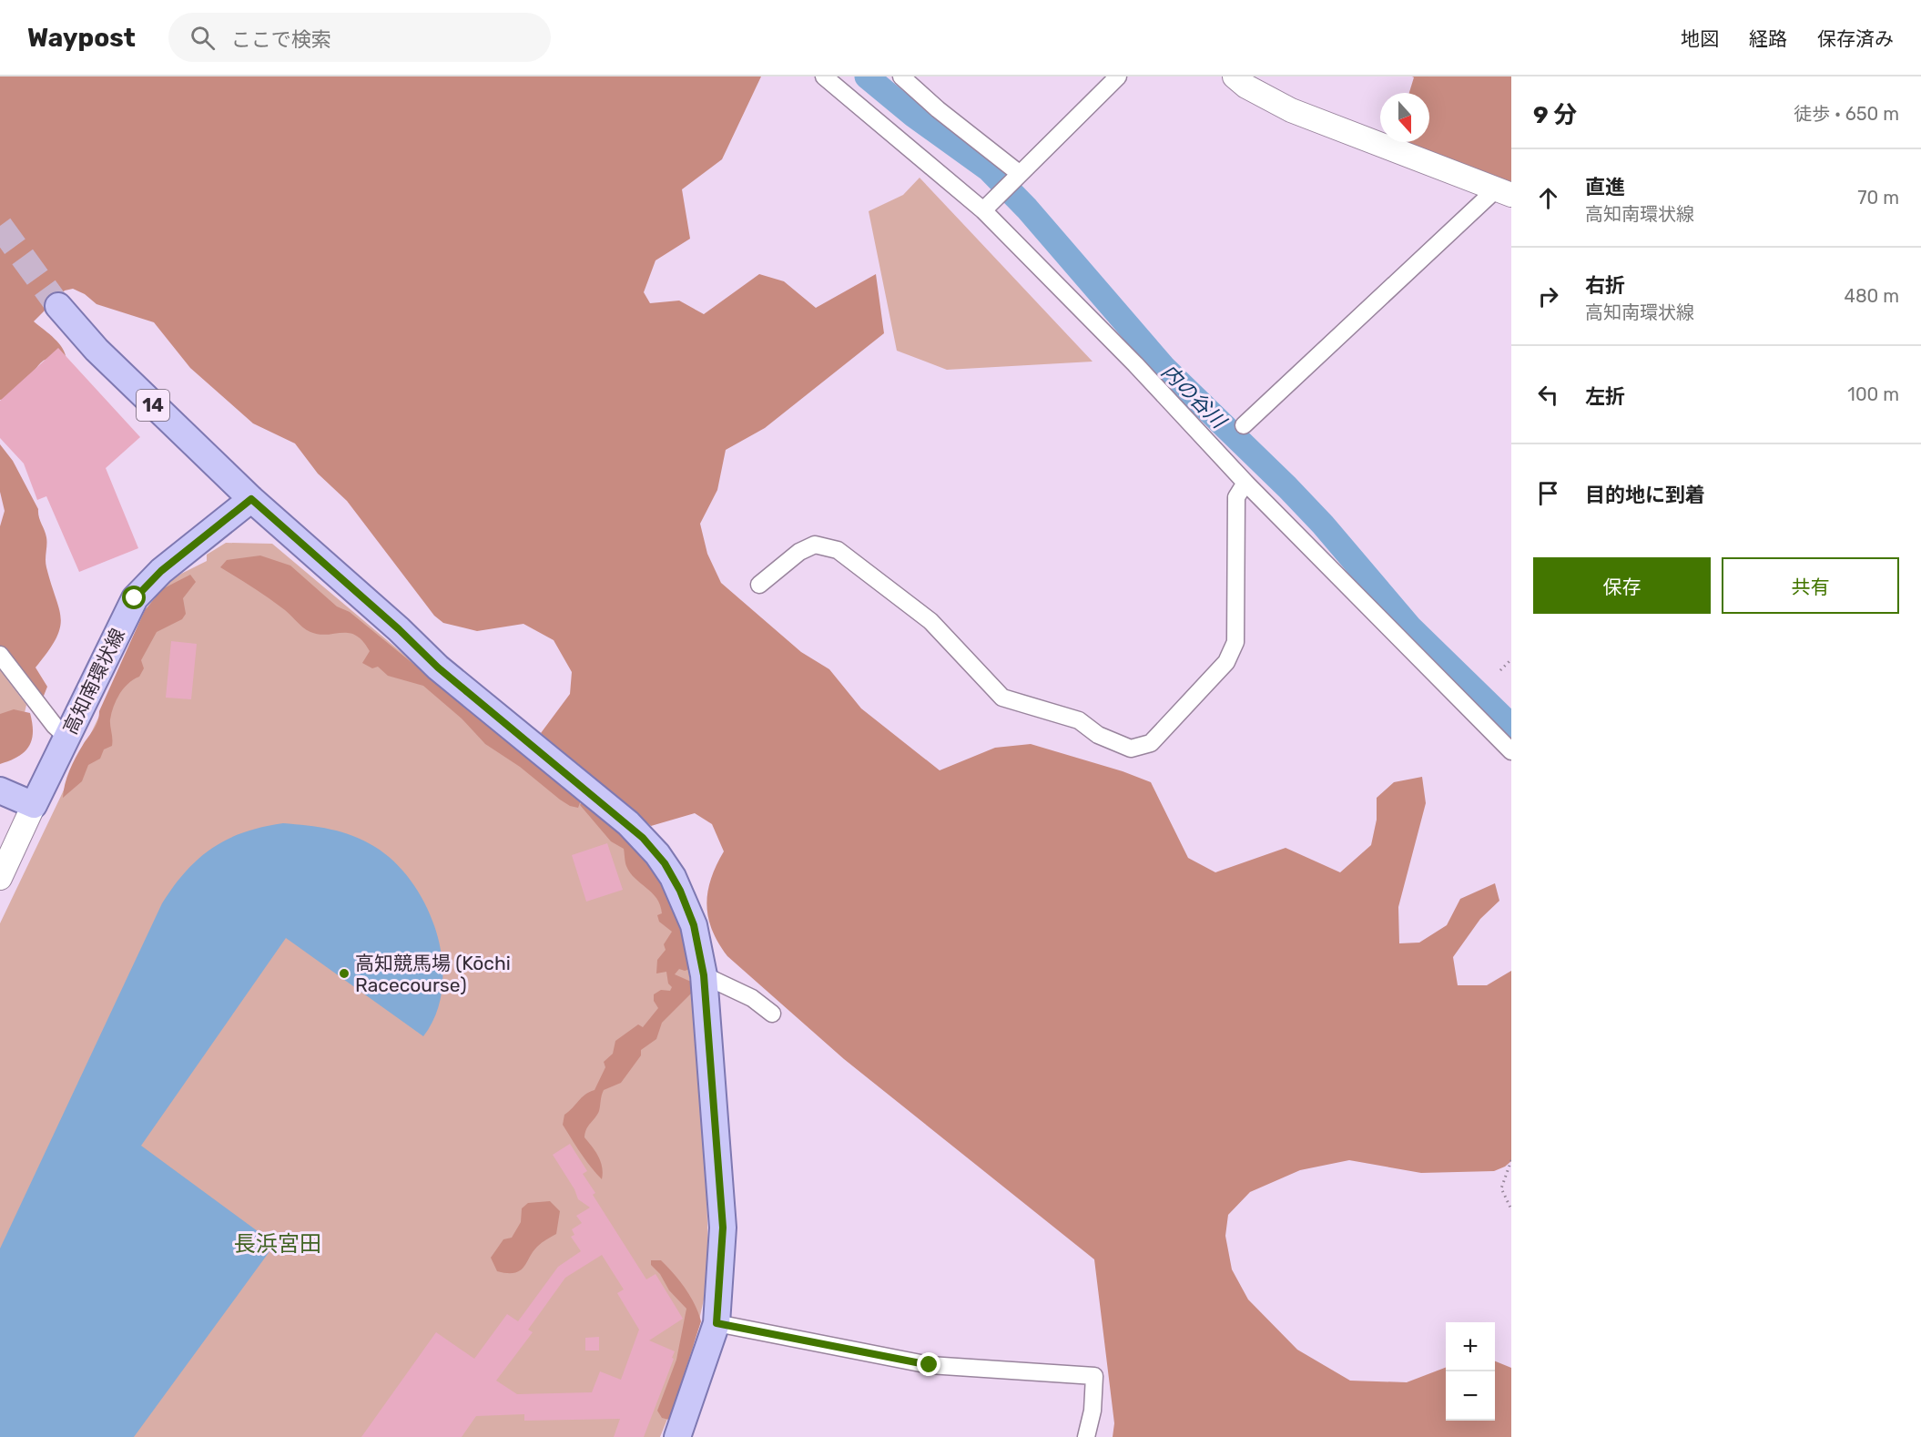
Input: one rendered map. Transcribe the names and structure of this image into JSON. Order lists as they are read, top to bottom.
{
  "streets": {
    "main road": ["14", "高知南環状線"]
  },
  "crossings": [
    ["14", "高知南環状線"]
  ],
  "districts": ["長浜宮田"],
  "water": ["内の谷川"],
  "places": ["高知競馬場 (Kōchi Racecourse)"],
  "north": "bottom",
  "page": {
    "header": "Waypost",
    "search": "ここで検索",
    "nav": ["地図", "経路", "保存済み"],
    "heading": ["9 分", "徒歩 · 650 m"],
    "list": [
      ["直進", "高知南環状線", "70 m"],
      ["右折", "高知南環状線", "480 m"],
      ["左折", "100 m"],
      "目的地に到着"
    ],
    "buttons": ["保存", "共有"],
    "map_buttons": ["+", "−"]
  }
}
